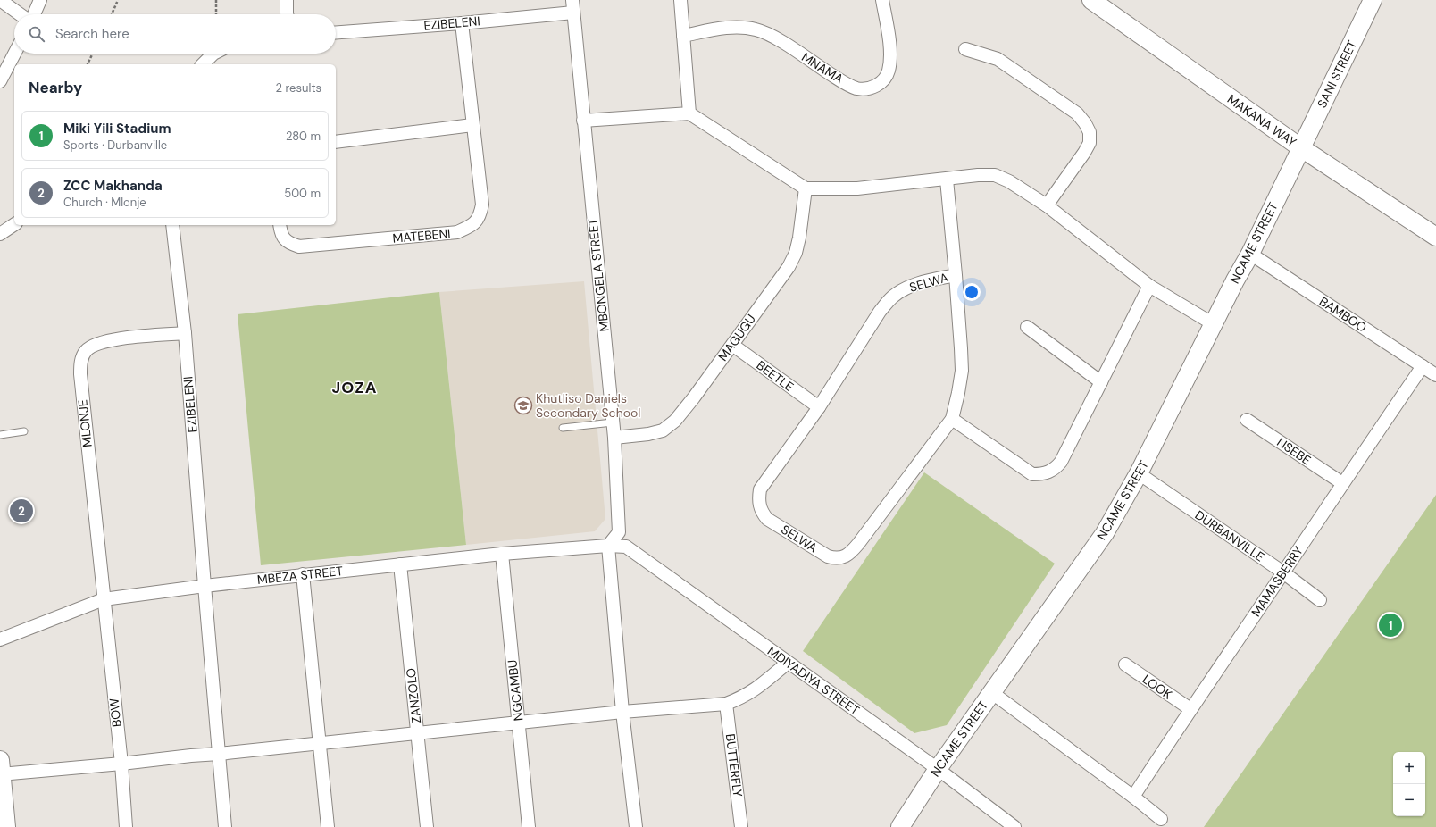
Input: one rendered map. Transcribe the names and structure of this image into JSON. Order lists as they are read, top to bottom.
{
  "streets": {
    "street": [
      "EZIBELENI",
      "MNAMA",
      "SANI STREET",
      "MAKANA WAY",
      "MATEBENI",
      "NCAME STREET",
      "MBONGELA STREET",
      "SELWA",
      "BAMBOO",
      "MAGUGU",
      "BEETLE",
      "MLONJE",
      "NSEBE",
      "DURBANVILLE",
      "MBEZA STREET",
      "MAMASBERRY",
      "MDIYADIYA STREET",
      "LOOK",
      "NGCAMBU",
      "ZANZOLO",
      "BOW",
      "BUTTERFLY"
    ]
  },
  "crossings": [
    ["EZIBELENI", "MATEBENI"],
    ["EZIBELENI", "MBONGELA STREET"],
    ["EZIBELENI", "MLONJE"],
    ["EZIBELENI", "MBEZA STREET"],
    ["SANI STREET", "MAKANA WAY"],
    ["SANI STREET", "NCAME STREET"],
    ["MAKANA WAY", "NCAME STREET"],
    ["NCAME STREET", "BAMBOO"],
    ["NCAME STREET", "DURBANVILLE"],
    ["NCAME STREET", "MDIYADIYA STREET"],
    ["MBONGELA STREET", "MAGUGU"],
    ["MBONGELA STREET", "MBEZA STREET"],
    ["MBONGELA STREET", "MDIYADIYA STREET"],
    ["SELWA", "BEETLE"],
    ["BAMBOO", "MAMASBERRY"],
    ["MAGUGU", "BEETLE"],
    ["MLONJE", "MBEZA STREET"],
    ["MLONJE", "BOW"],
    ["NSEBE", "MAMASBERRY"],
    ["DURBANVILLE", "MAMASBERRY"],
    ["MBEZA STREET", "MDIYADIYA STREET"],
    ["MBEZA STREET", "NGCAMBU"],
    ["MBEZA STREET", "ZANZOLO"],
    ["MBEZA STREET", "BOW"],
    ["MAMASBERRY", "LOOK"]
  ],
  "districts": ["JOZA"],
  "places": {
    "school or university": ["Khutliso Daniels Secondary School"]
  },
  "page": {
    "search": "Search here",
    "heading": ["Nearby", "2 results"],
    "list": [
      {
        "mark": "1",
        "name": "Miki Yili Stadium",
        "note": "Sports · Durbanville",
        "value": "280 m"
      },
      {
        "mark": "2",
        "name": "ZCC Makhanda",
        "note": "Church · Mlonje",
        "value": "500 m"
      }
    ],
    "pins": ["2", "1"],
    "map_buttons": ["+", "−"]
  }
}
